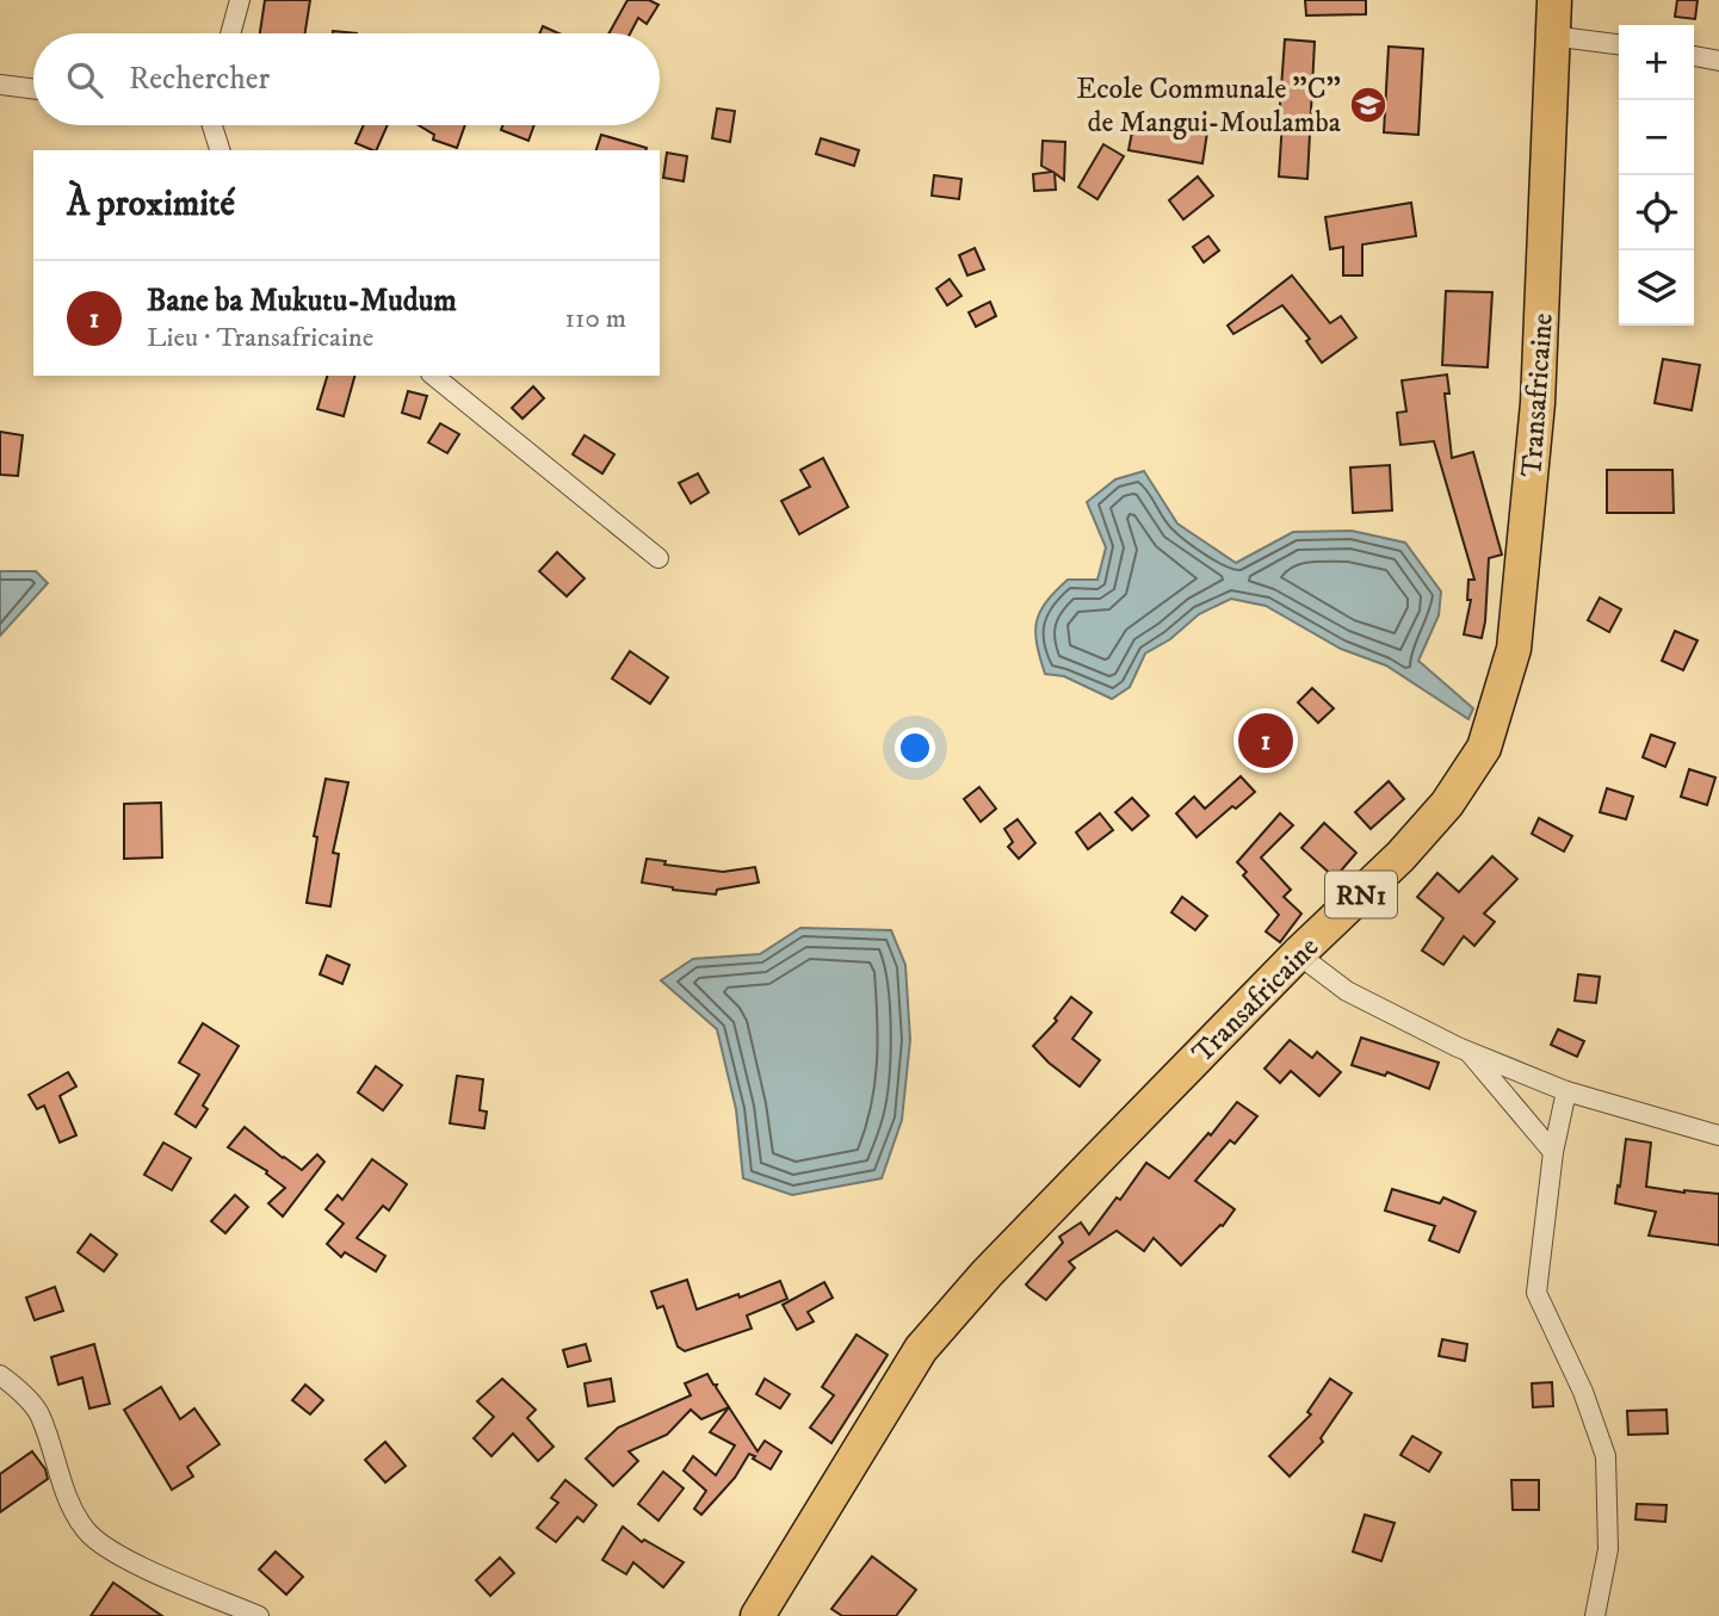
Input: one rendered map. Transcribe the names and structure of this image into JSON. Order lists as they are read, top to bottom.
{
  "streets": {
    "highway": ["Transafricaine", "RN1"]
  },
  "places": {
    "school or university": ["Ecole Communale ''C'' de Mangui-Moulamba"]
  },
  "page": {
    "map_buttons": ["+", "−"],
    "search": "Rechercher",
    "heading": "À proximité",
    "list": [
      {
        "mark": "1",
        "name": "Bane ba Mukutu-Mudum",
        "note": "Lieu · Transafricaine",
        "value": "110 m"
      }
    ],
    "pins": "1"
  }
}
